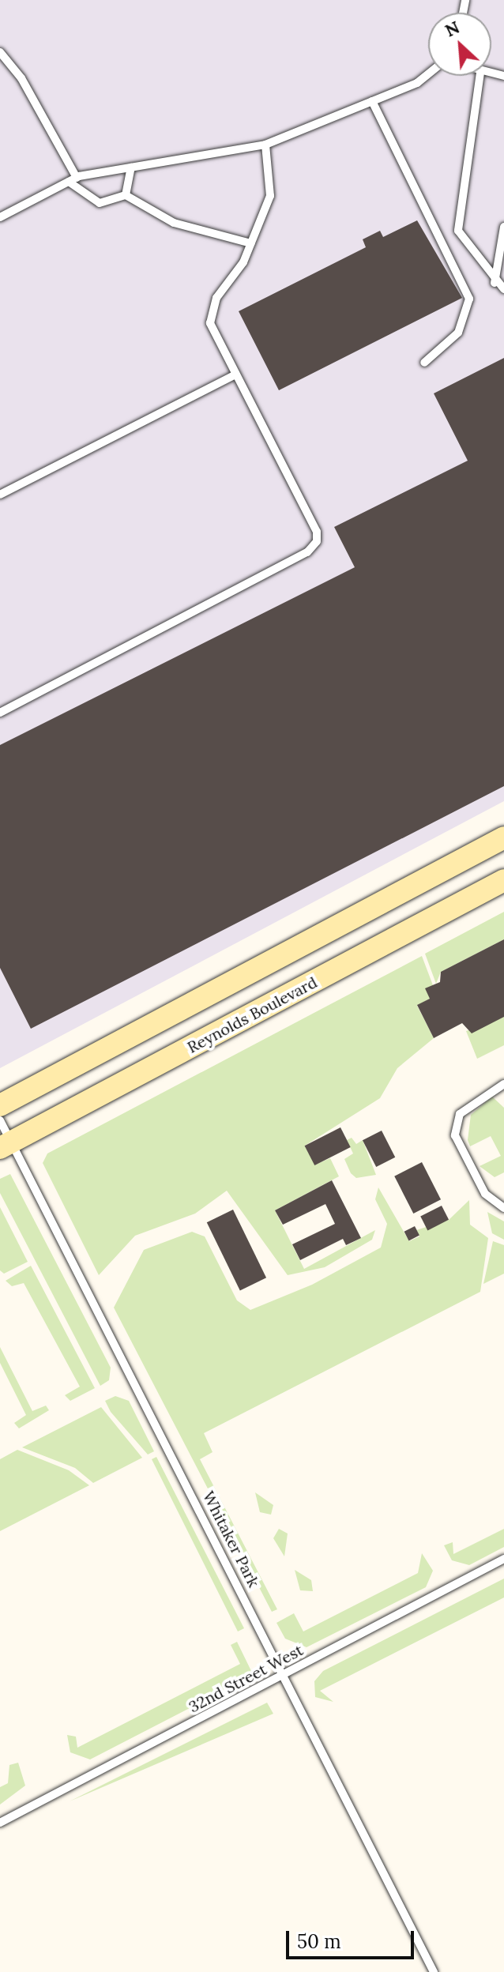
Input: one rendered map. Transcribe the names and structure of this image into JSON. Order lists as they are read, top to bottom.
{
  "streets": {
    "main road": ["Reynolds Boulevard"],
    "lane": ["Whitaker Park", "32nd Street West"]
  },
  "crossings": [
    ["Reynolds Boulevard", "Whitaker Park"],
    ["Whitaker Park", "32nd Street West"]
  ],
  "scale_bar": "50 m",
  "north": "top left"
}
